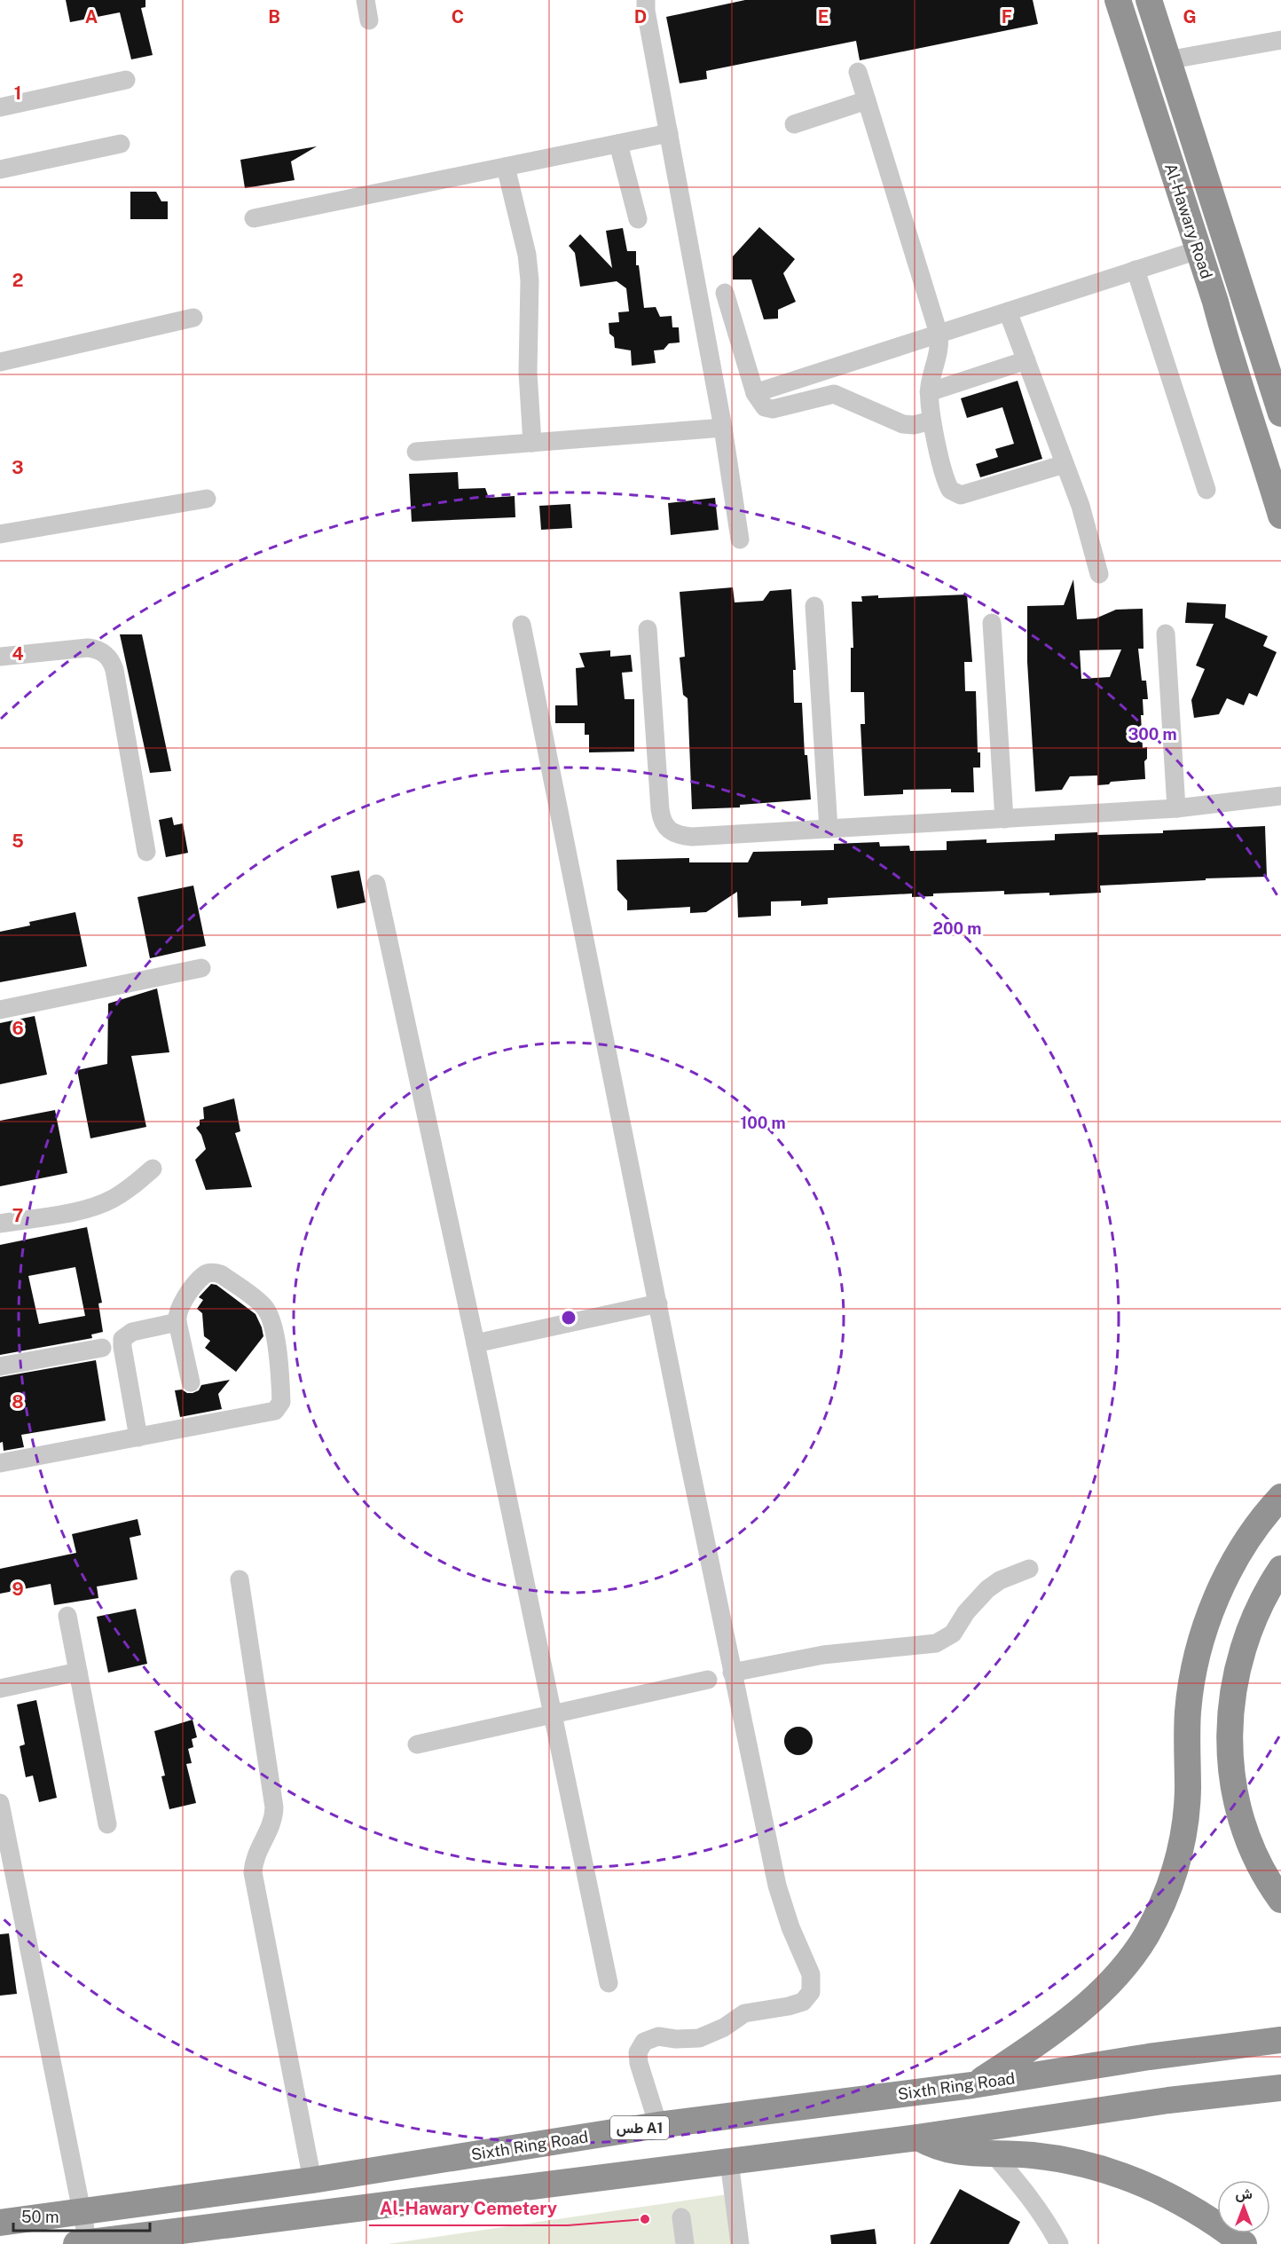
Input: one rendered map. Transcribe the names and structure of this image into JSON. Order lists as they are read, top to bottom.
{
  "streets": {
    "highway": ["Al-Hawary Road", "Sixth Ring Road", "طس A1"]
  },
  "places": ["Al-Hawary Cemetery"],
  "scale_bar": "50 m",
  "north": "top",
  "grid": {
    "columns": [
      "A",
      "B",
      "C",
      "D",
      "E",
      "F",
      "G"
    ],
    "rows": [
      "1",
      "2",
      "3",
      "4",
      "5",
      "6",
      "7",
      "8",
      "9"
    ]
  },
  "rings": ["300 m", "200 m", "100 m"]
}
